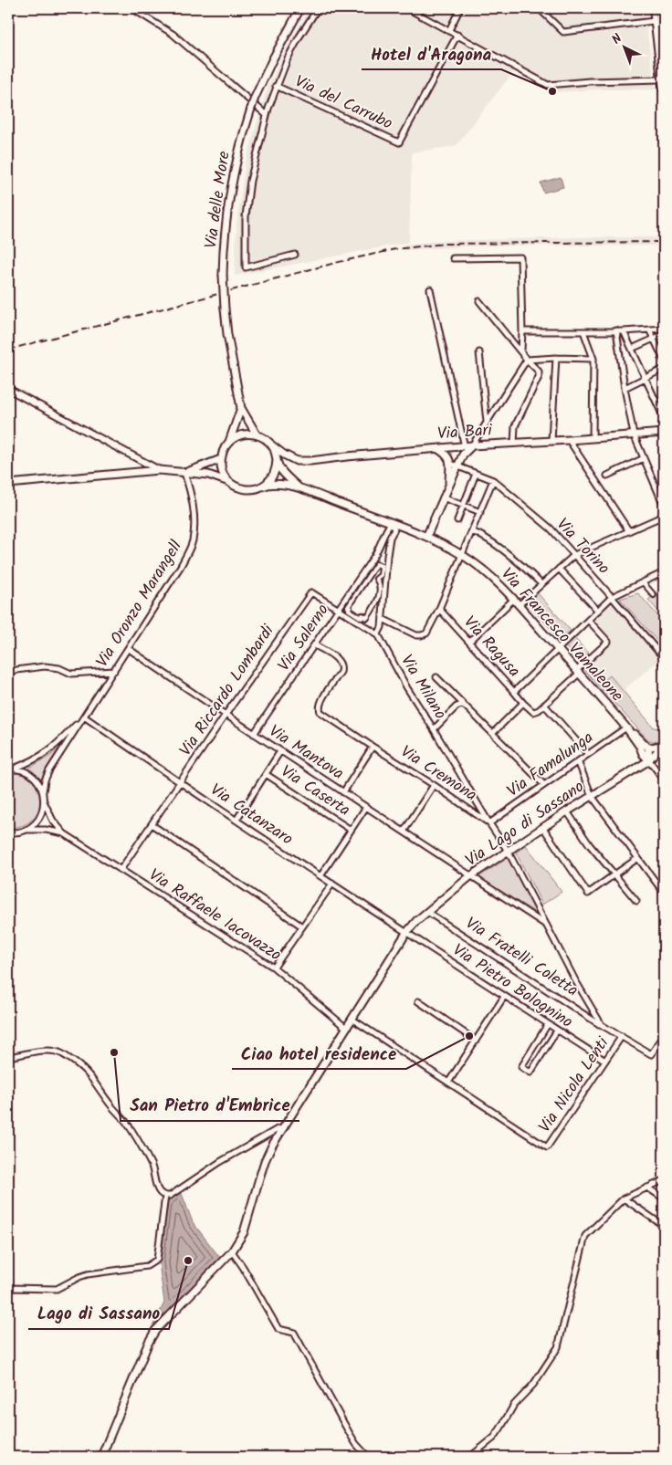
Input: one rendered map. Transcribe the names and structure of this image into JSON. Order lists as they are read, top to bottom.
{
  "streets": {
    "main road": [
      "Via delle More",
      "Via Bari",
      "Via Francesco Vamaleone",
      "Via Lago di Sassano"
    ],
    "street": [
      "Via del Carrubo",
      "Via Torino",
      "Via Oronzo Marangell",
      "Via Salerno",
      "Via Ragusa",
      "Via Milano",
      "Via Riccardo Lombardi",
      "Via Mantova",
      "Via Famalunga",
      "Via Cremona",
      "Via Caserta",
      "Via Catanzaro",
      "Via Raffaele Iacovazzo",
      "Via Fratelli Coletta",
      "Via Pietro Bolognino",
      "Via Nicola Lenti"
    ]
  },
  "crossings": [
    ["Via Bari", "Via Francesco Vamaleone"],
    ["Via Oronzo Marangell", "Via Mantova"],
    ["Via Oronzo Marangell", "Via Catanzaro"],
    ["Via Francesco Vamaleone", "Via Salerno"],
    ["Via Francesco Vamaleone", "Via Famalunga"],
    ["Via Salerno", "Via Riccardo Lombardi"],
    ["Via Salerno", "Via Mantova"],
    ["Via Salerno", "Via Cremona"],
    ["Via Milano", "Via Riccardo Lombardi"],
    ["Via Milano", "Via Mantova"],
    ["Via Milano", "Via Famalunga"],
    ["Via Milano", "Via Cremona"],
    ["Via Milano", "Via Lago di Sassano"],
    ["Via Milano", "Via Fratelli Coletta"],
    ["Via Riccardo Lombardi", "Via Mantova"],
    ["Via Riccardo Lombardi", "Via Catanzaro"],
    ["Via Riccardo Lombardi", "Via Raffaele Iacovazzo"],
    ["Via Mantova", "Via Lago di Sassano"],
    ["Via Famalunga", "Via Cremona"],
    ["Via Catanzaro", "Via Lago di Sassano"],
    ["Via Catanzaro", "Via Pietro Bolognino"],
    ["Via Lago di Sassano", "Via Raffaele Iacovazzo"],
    ["Via Lago di Sassano", "Via Fratelli Coletta"],
    ["Via Lago di Sassano", "Via Pietro Bolognino"],
    ["Via Fratelli Coletta", "Via Nicola Lenti"],
    ["Via Pietro Bolognino", "Via Nicola Lenti"]
  ],
  "places": [
    "Hotel d'Aragona",
    "Ciao hotel residence",
    "San Pietro d'Embrice",
    "Lago di Sassano"
  ],
  "north": "top left"
}
